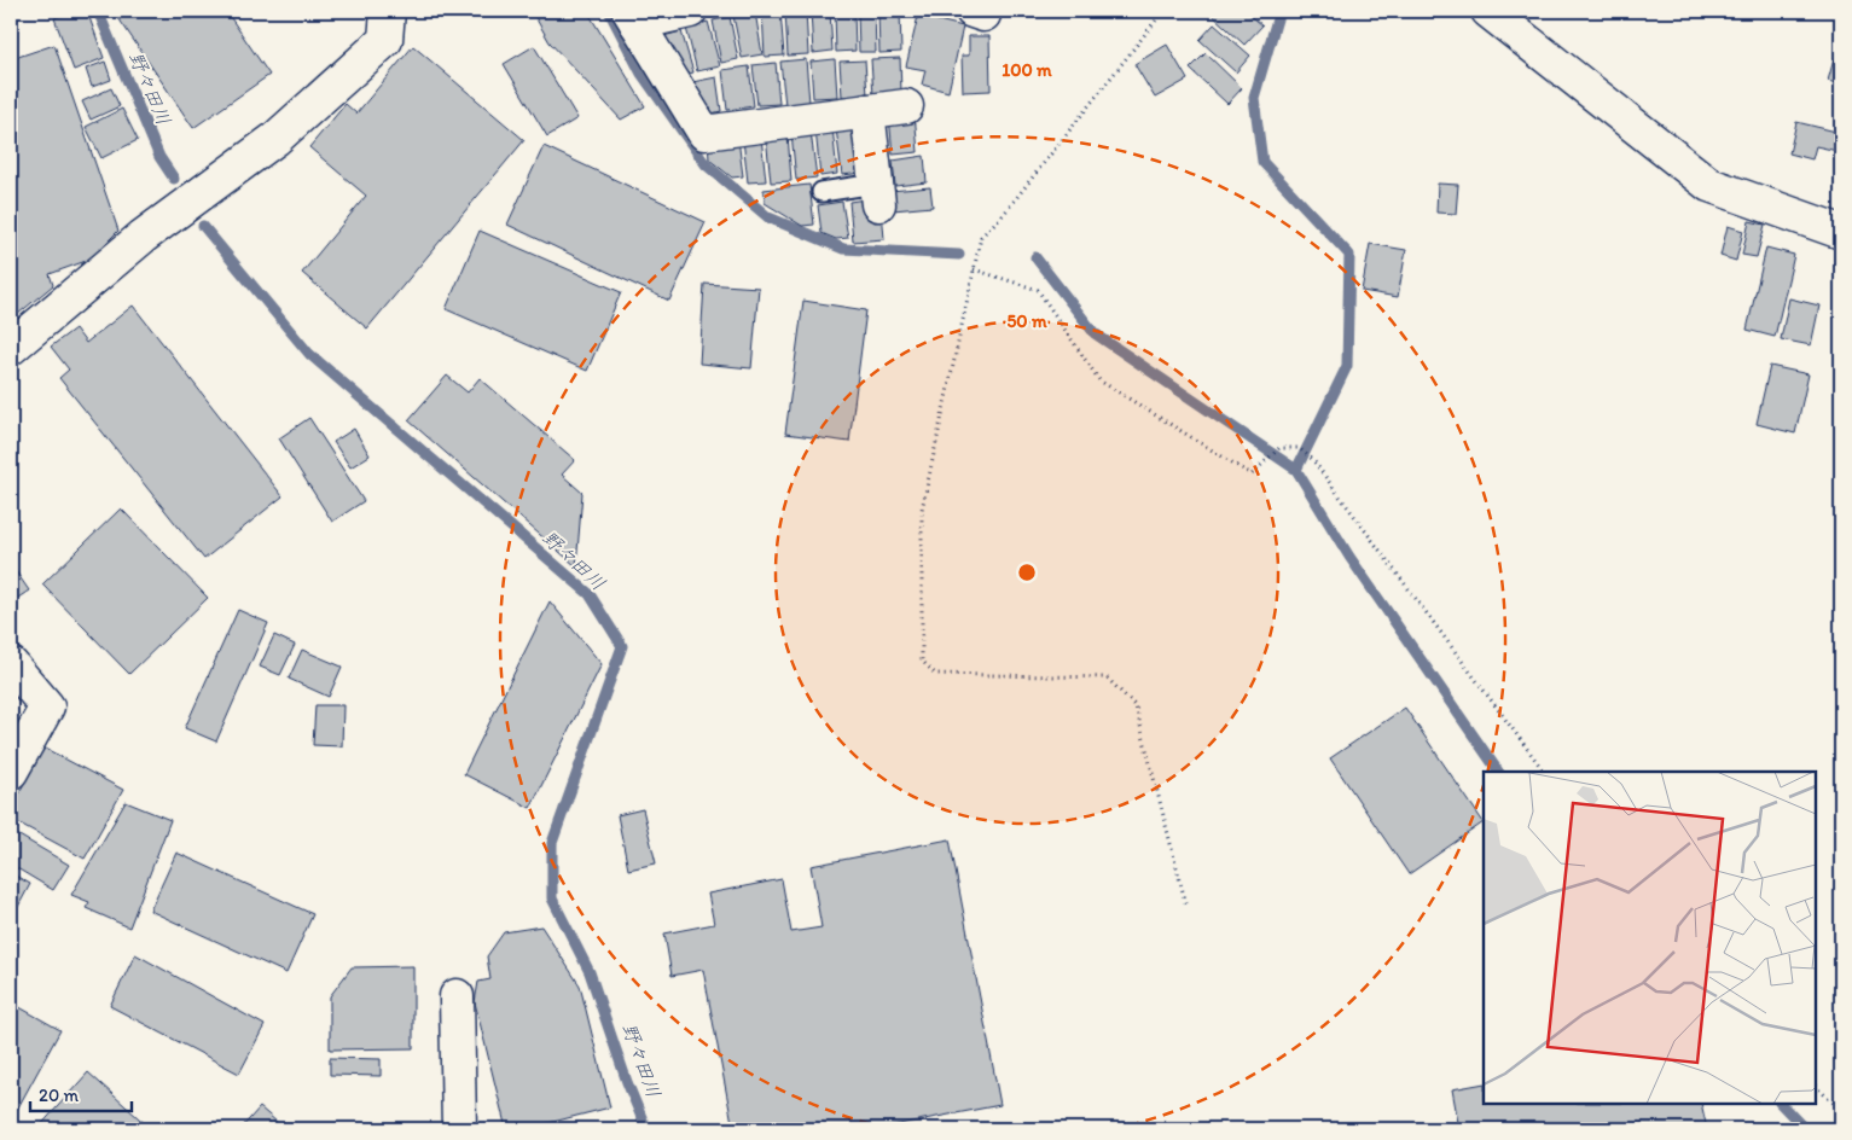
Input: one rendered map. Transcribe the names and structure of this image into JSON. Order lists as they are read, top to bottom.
{
  "water": ["野々田川"],
  "scale_bar": "20 m",
  "rings": ["100 m", "50 m"]
}
